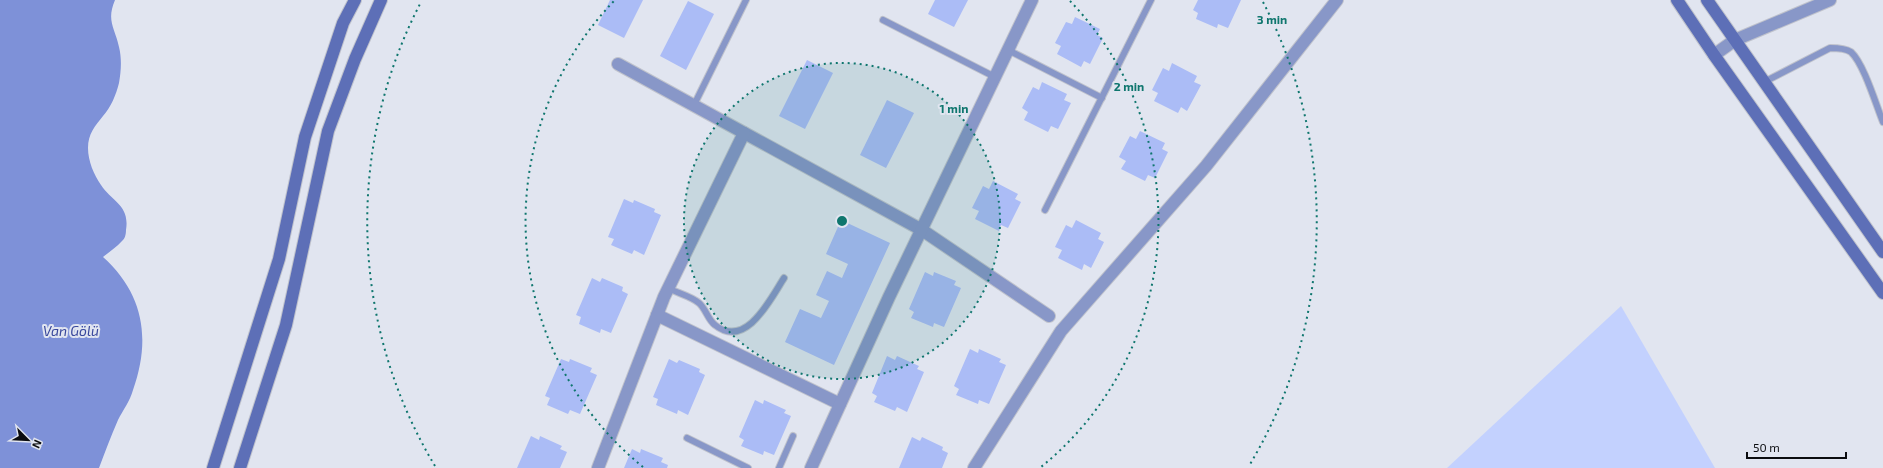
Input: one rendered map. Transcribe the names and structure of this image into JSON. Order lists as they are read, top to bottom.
{
  "water": ["Van Gölü"],
  "scale_bar": "50 m",
  "north": "bottom right",
  "rings": ["3 min", "2 min", "1 min"]
}
